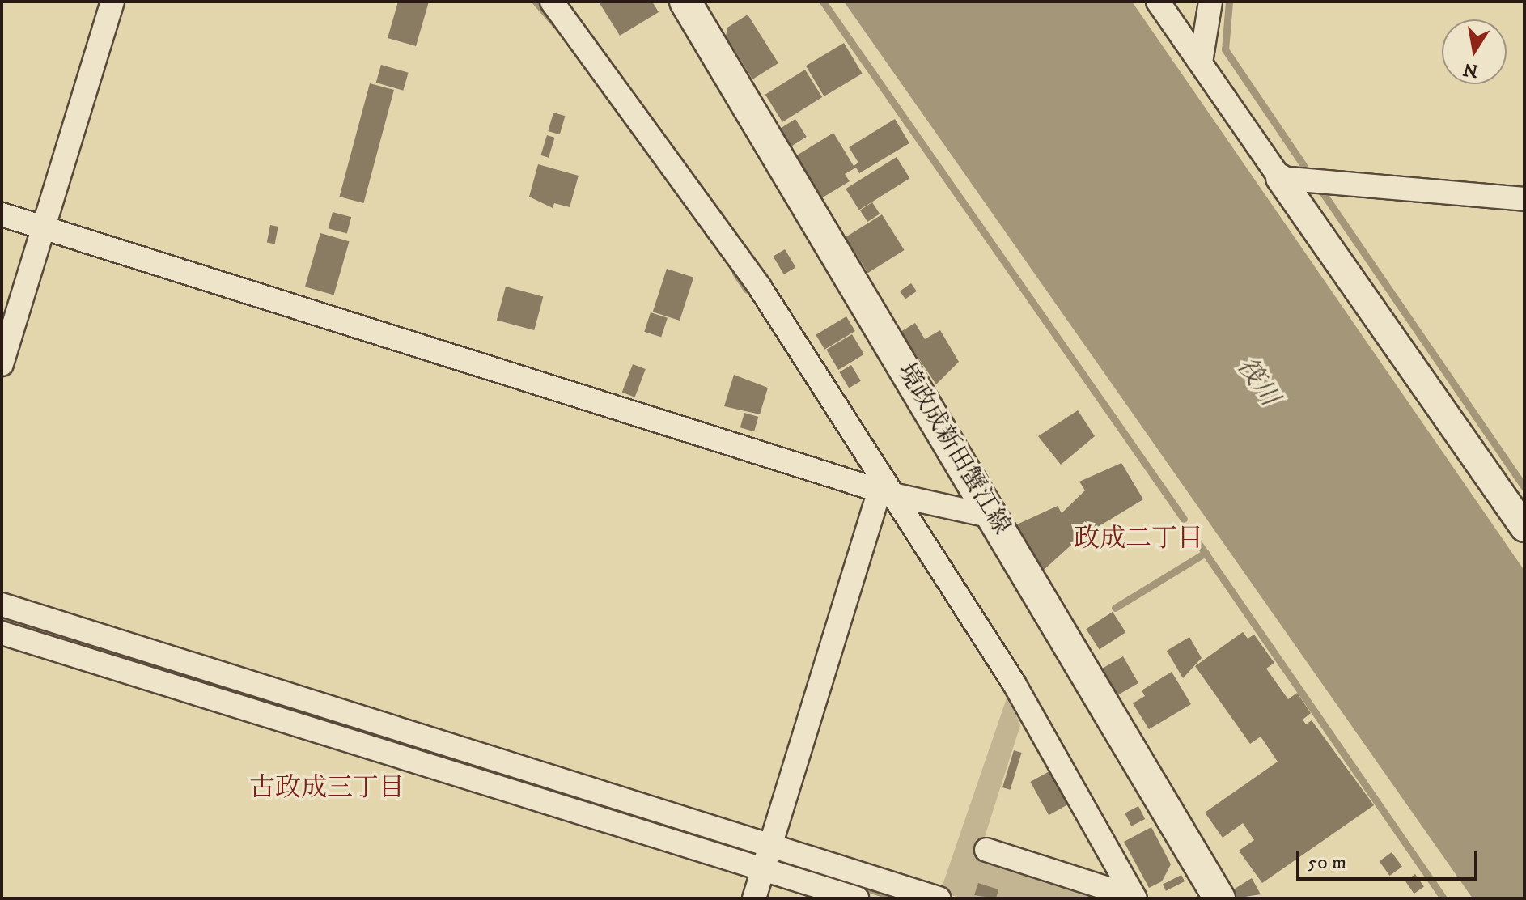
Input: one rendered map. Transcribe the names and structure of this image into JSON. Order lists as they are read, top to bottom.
{
  "streets": {
    "main road": ["境政成新田蟹江線"]
  },
  "districts": ["政成二丁目", "古政成三丁目"],
  "water": ["筏川"],
  "scale_bar": "50 m",
  "north": "bottom"
}
